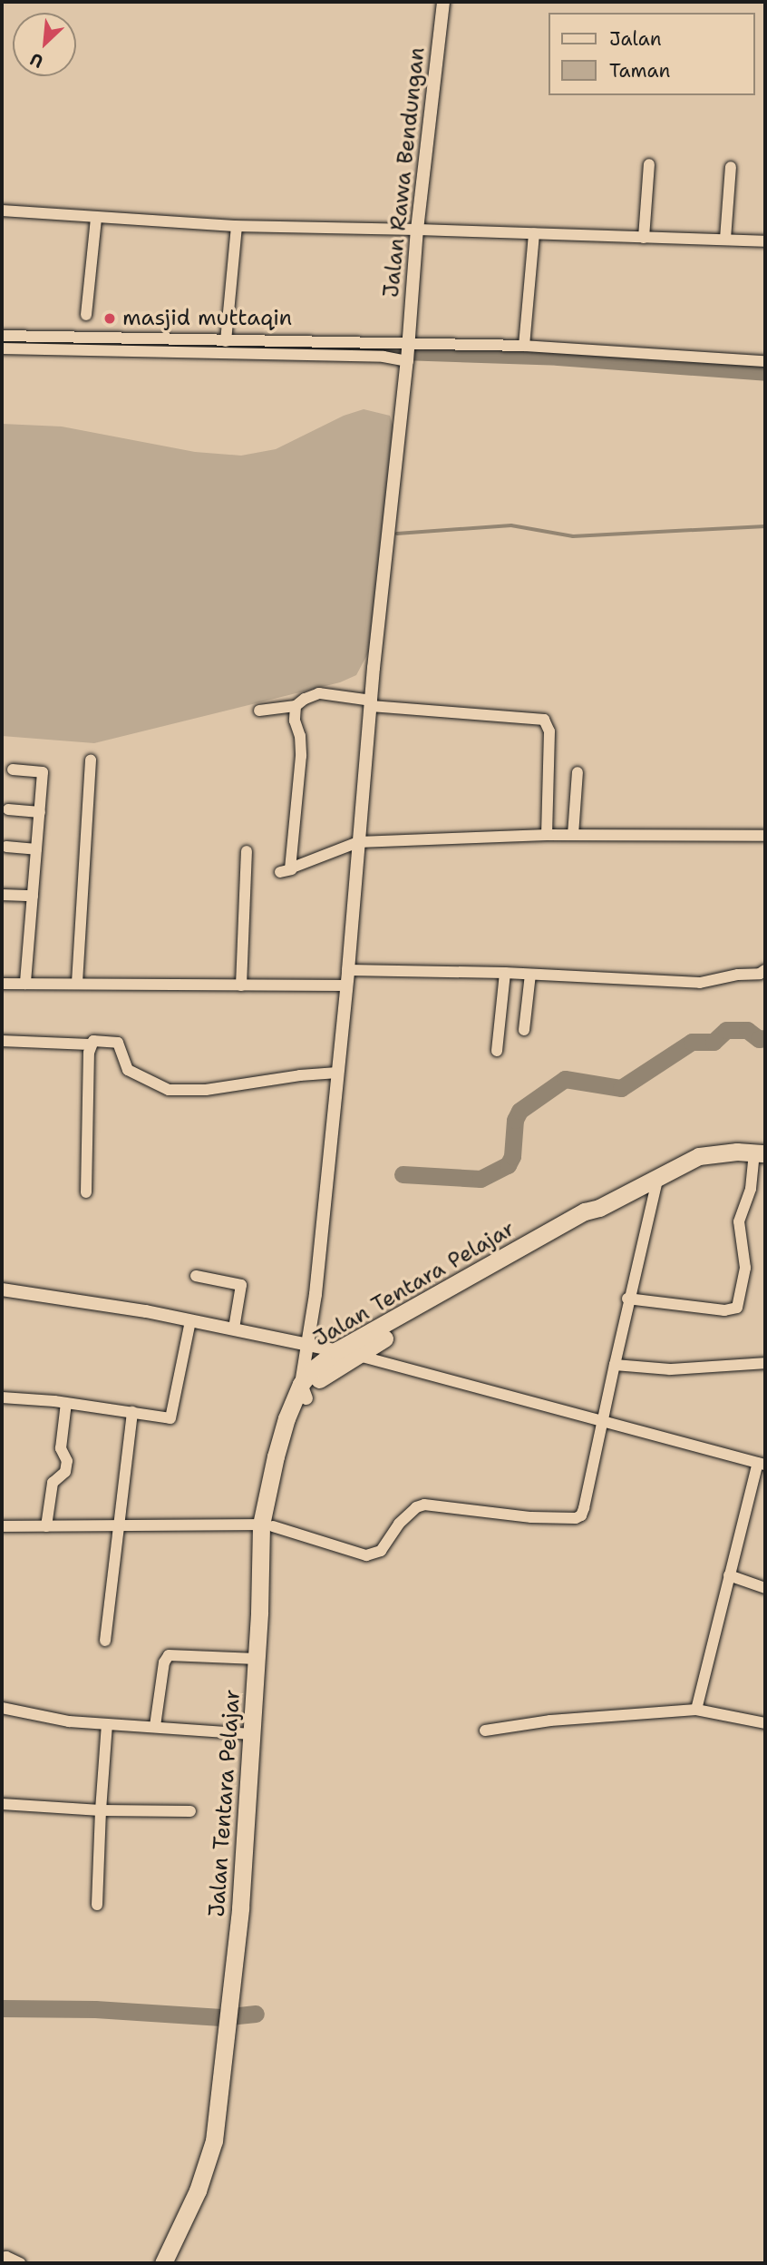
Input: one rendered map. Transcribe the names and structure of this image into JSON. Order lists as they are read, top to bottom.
{
  "streets": {
    "highway": ["Jalan Tentara Pelajar"],
    "street": ["Jalan Rawa Bendungan"]
  },
  "crossings": [
    ["Jalan Rawa Bendungan", "Jalan Tentara Pelajar"]
  ],
  "places": ["masjid muttaqin"],
  "legend": ["Jalan", "Taman"],
  "north": "bottom left"
}
